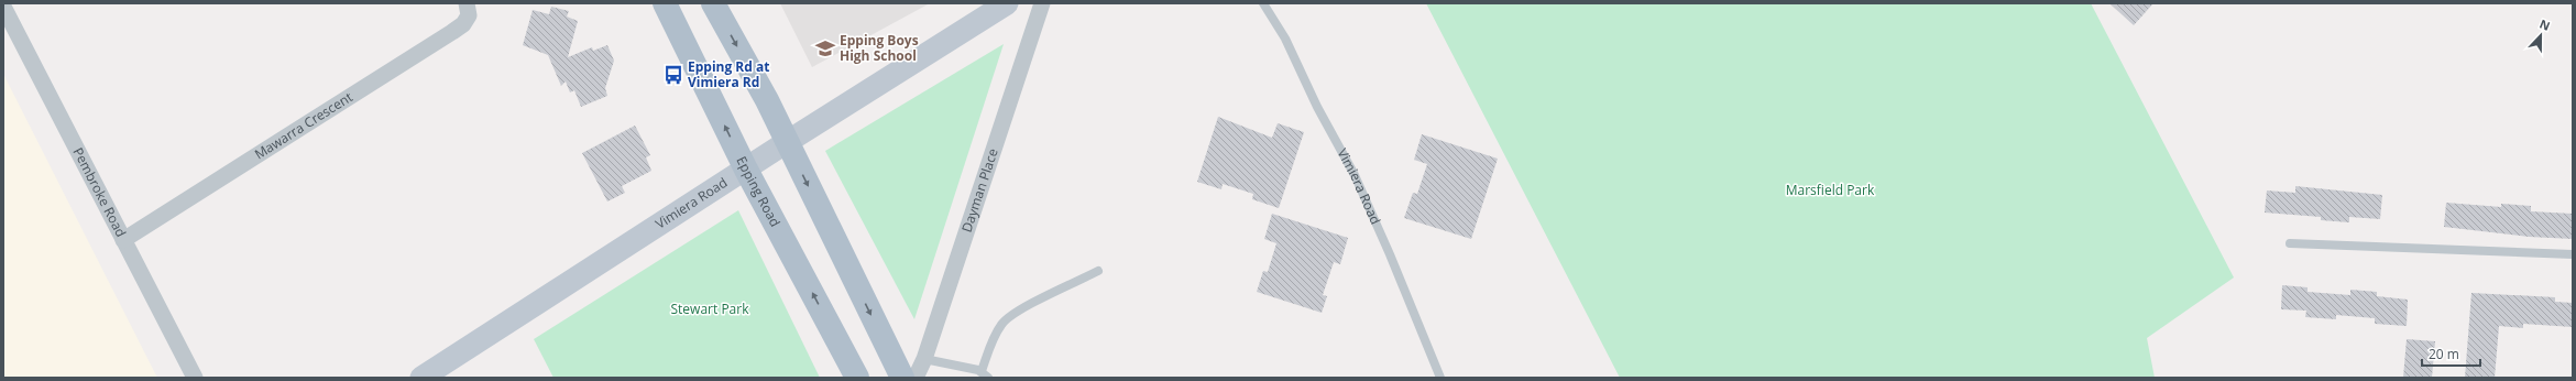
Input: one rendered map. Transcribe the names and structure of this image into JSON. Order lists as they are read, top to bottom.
{
  "streets": {
    "main road": ["Epping Road"],
    "street": [
      "Mawarra Crescent",
      "Vimiera Road",
      "Dayman Place",
      "Pembroke Road"
    ]
  },
  "crossings": [
    ["Mawarra Crescent", "Pembroke Road"],
    ["Vimiera Road", "Epping Road"]
  ],
  "parks": ["Marsfield Park", "Stewart Park"],
  "places": {
    "school or university": ["Epping Boys High School"],
    "bus stop": ["Epping Rd at Vimiera Rd"]
  },
  "scale_bar": "20 m",
  "north": "top"
}
